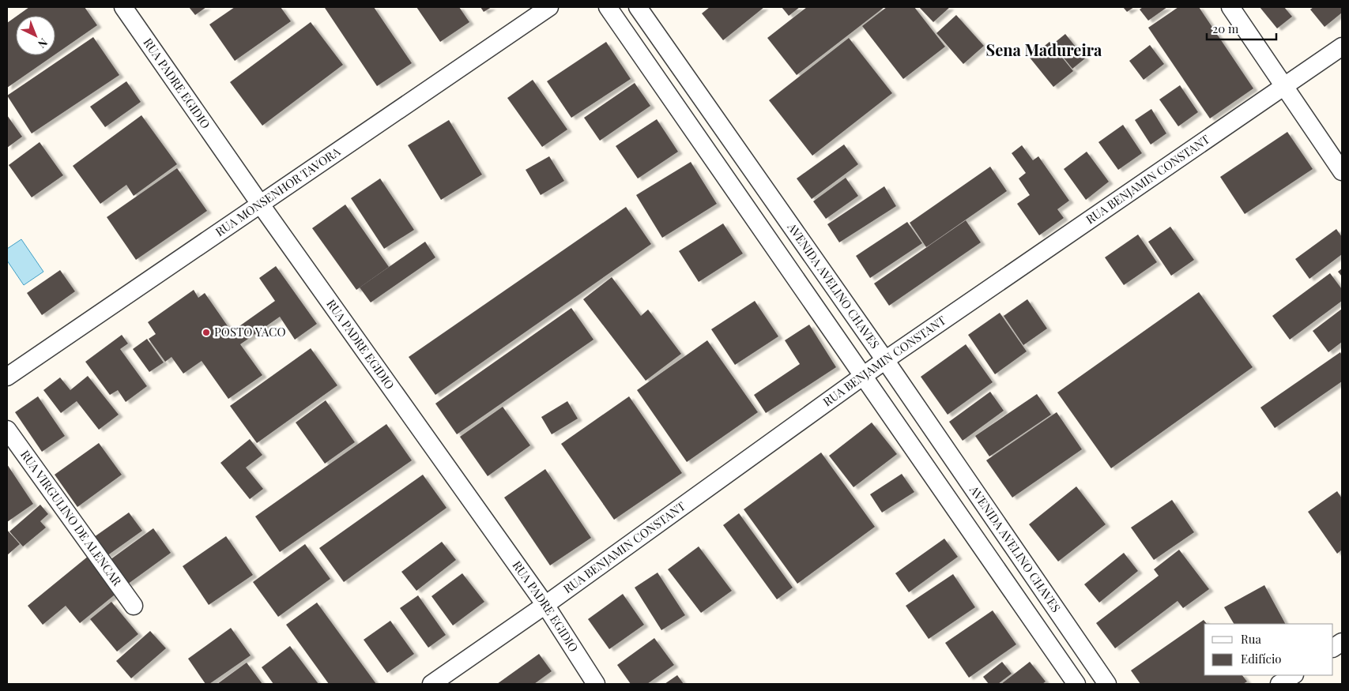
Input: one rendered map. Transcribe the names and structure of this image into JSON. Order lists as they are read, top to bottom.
{
  "streets": {
    "street": [
      "RUA PADRE EGIDIO",
      "RUA BENJAMIN CONSTANT",
      "RUA MONSENHOR TAVORA",
      "AVENIDA AVELINO CHAVES",
      "RUA VIRGULINO DE ALENCAR"
    ]
  },
  "crossings": [
    ["RUA PADRE EGIDIO", "RUA BENJAMIN CONSTANT"],
    ["RUA PADRE EGIDIO", "RUA MONSENHOR TAVORA"],
    ["RUA BENJAMIN CONSTANT", "AVENIDA AVELINO CHAVES"]
  ],
  "districts": ["Sena Madureira"],
  "places": ["POSTO YACO"],
  "legend": ["Rua", "Edifício"],
  "scale_bar": "20 m",
  "north": "bottom right"
}
